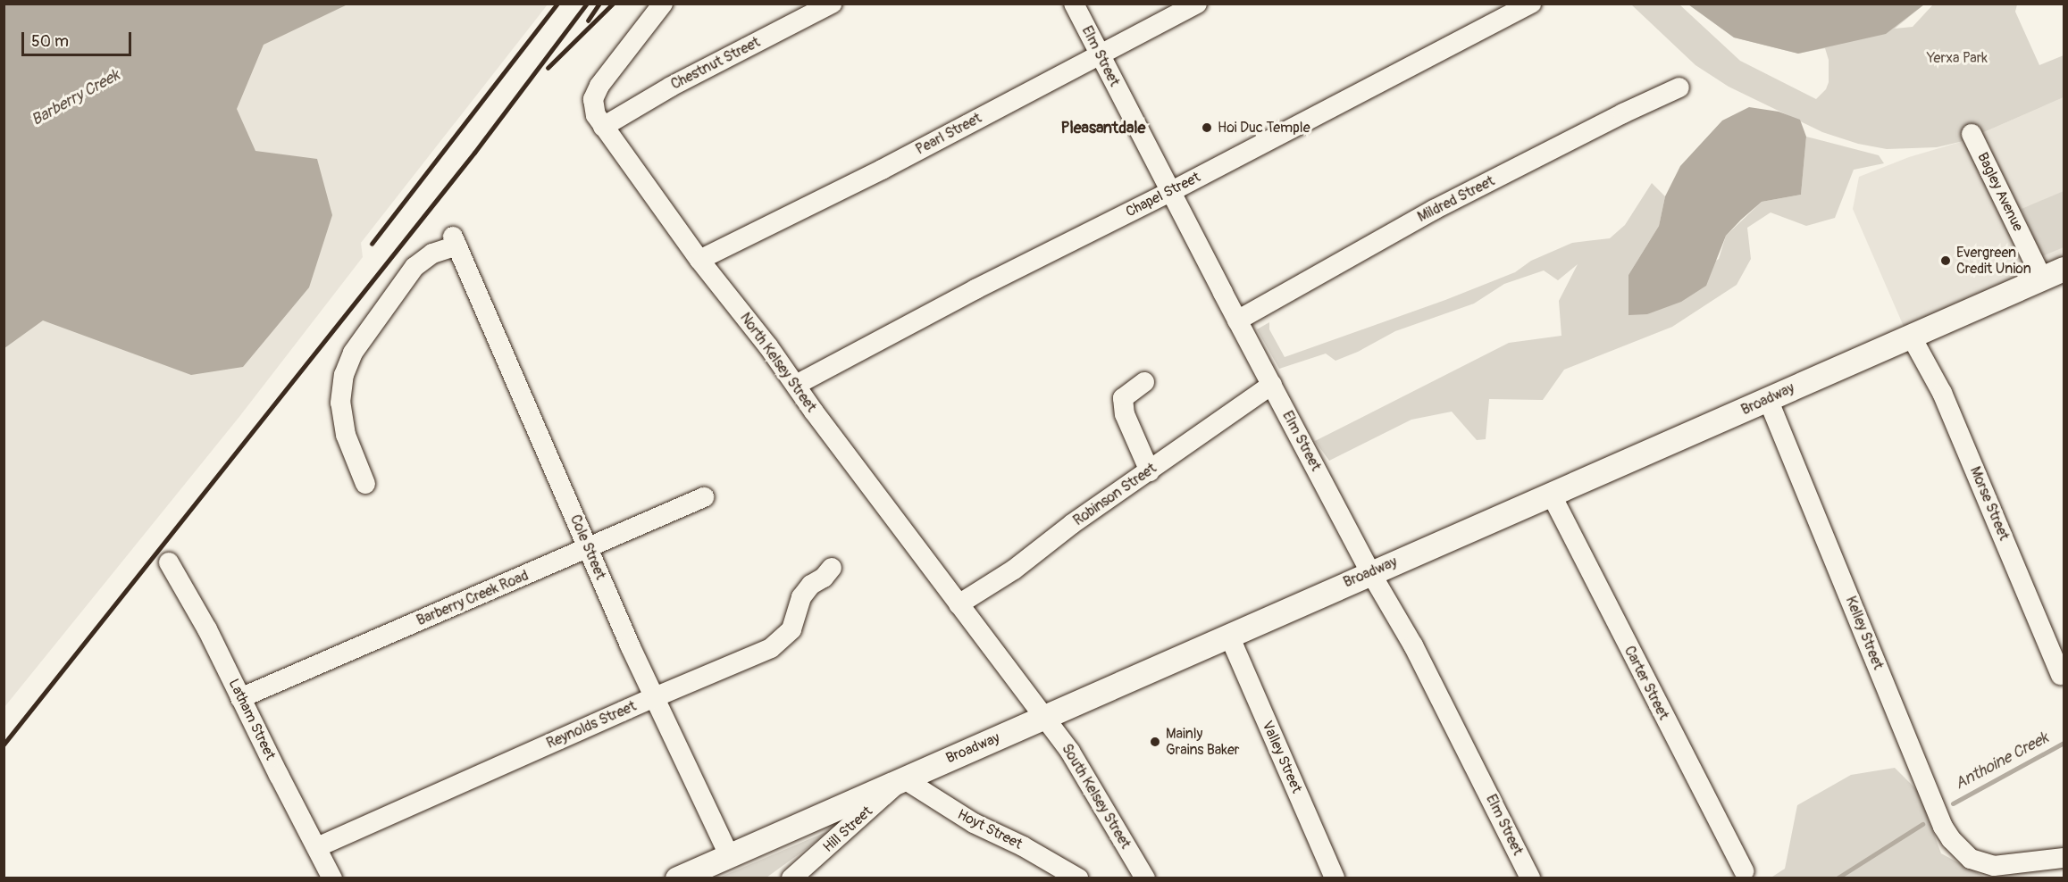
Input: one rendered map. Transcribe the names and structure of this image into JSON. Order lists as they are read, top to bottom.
{
  "streets": {
    "main road": ["Broadway"],
    "street": [
      "Elm Street",
      "Chestnut Street",
      "Pearl Street",
      "Bagley Avenue",
      "Chapel Street",
      "Mildred Street",
      "North Kelsey Street",
      "Robinson Street",
      "Morse Street",
      "Cole Street",
      "Barberry Creek Road",
      "Kelley Street",
      "Carter Street",
      "Latham Street",
      "Reynolds Street",
      "Valley Street",
      "South Kelsey Street",
      "Hill Street",
      "Hoyt Street"
    ]
  },
  "crossings": [
    ["Elm Street", "Pearl Street"],
    ["Elm Street", "Chapel Street"],
    ["Elm Street", "Mildred Street"],
    ["Elm Street", "Broadway"],
    ["Elm Street", "Robinson Street"],
    ["Chestnut Street", "North Kelsey Street"],
    ["Pearl Street", "North Kelsey Street"],
    ["Bagley Avenue", "Broadway"],
    ["Chapel Street", "North Kelsey Street"],
    ["North Kelsey Street", "Broadway"],
    ["North Kelsey Street", "Robinson Street"],
    ["North Kelsey Street", "South Kelsey Street"],
    ["Broadway", "Morse Street"],
    ["Broadway", "Cole Street"],
    ["Broadway", "Kelley Street"],
    ["Broadway", "Carter Street"],
    ["Broadway", "Valley Street"],
    ["Broadway", "South Kelsey Street"],
    ["Broadway", "Hill Street"],
    ["Broadway", "Hoyt Street"],
    ["Cole Street", "Barberry Creek Road"],
    ["Cole Street", "Reynolds Street"],
    ["Barberry Creek Road", "Latham Street"],
    ["Latham Street", "Reynolds Street"],
    ["Hill Street", "Hoyt Street"]
  ],
  "districts": ["Pleasantdale"],
  "water": ["Barberry Creek", "Anthoine Creek"],
  "parks": ["Yerxa Park"],
  "places": ["Hoi Duc Temple", "Evergreen Credit Union", "Mainly Grains Baker"],
  "scale_bar": "50 m"
}
